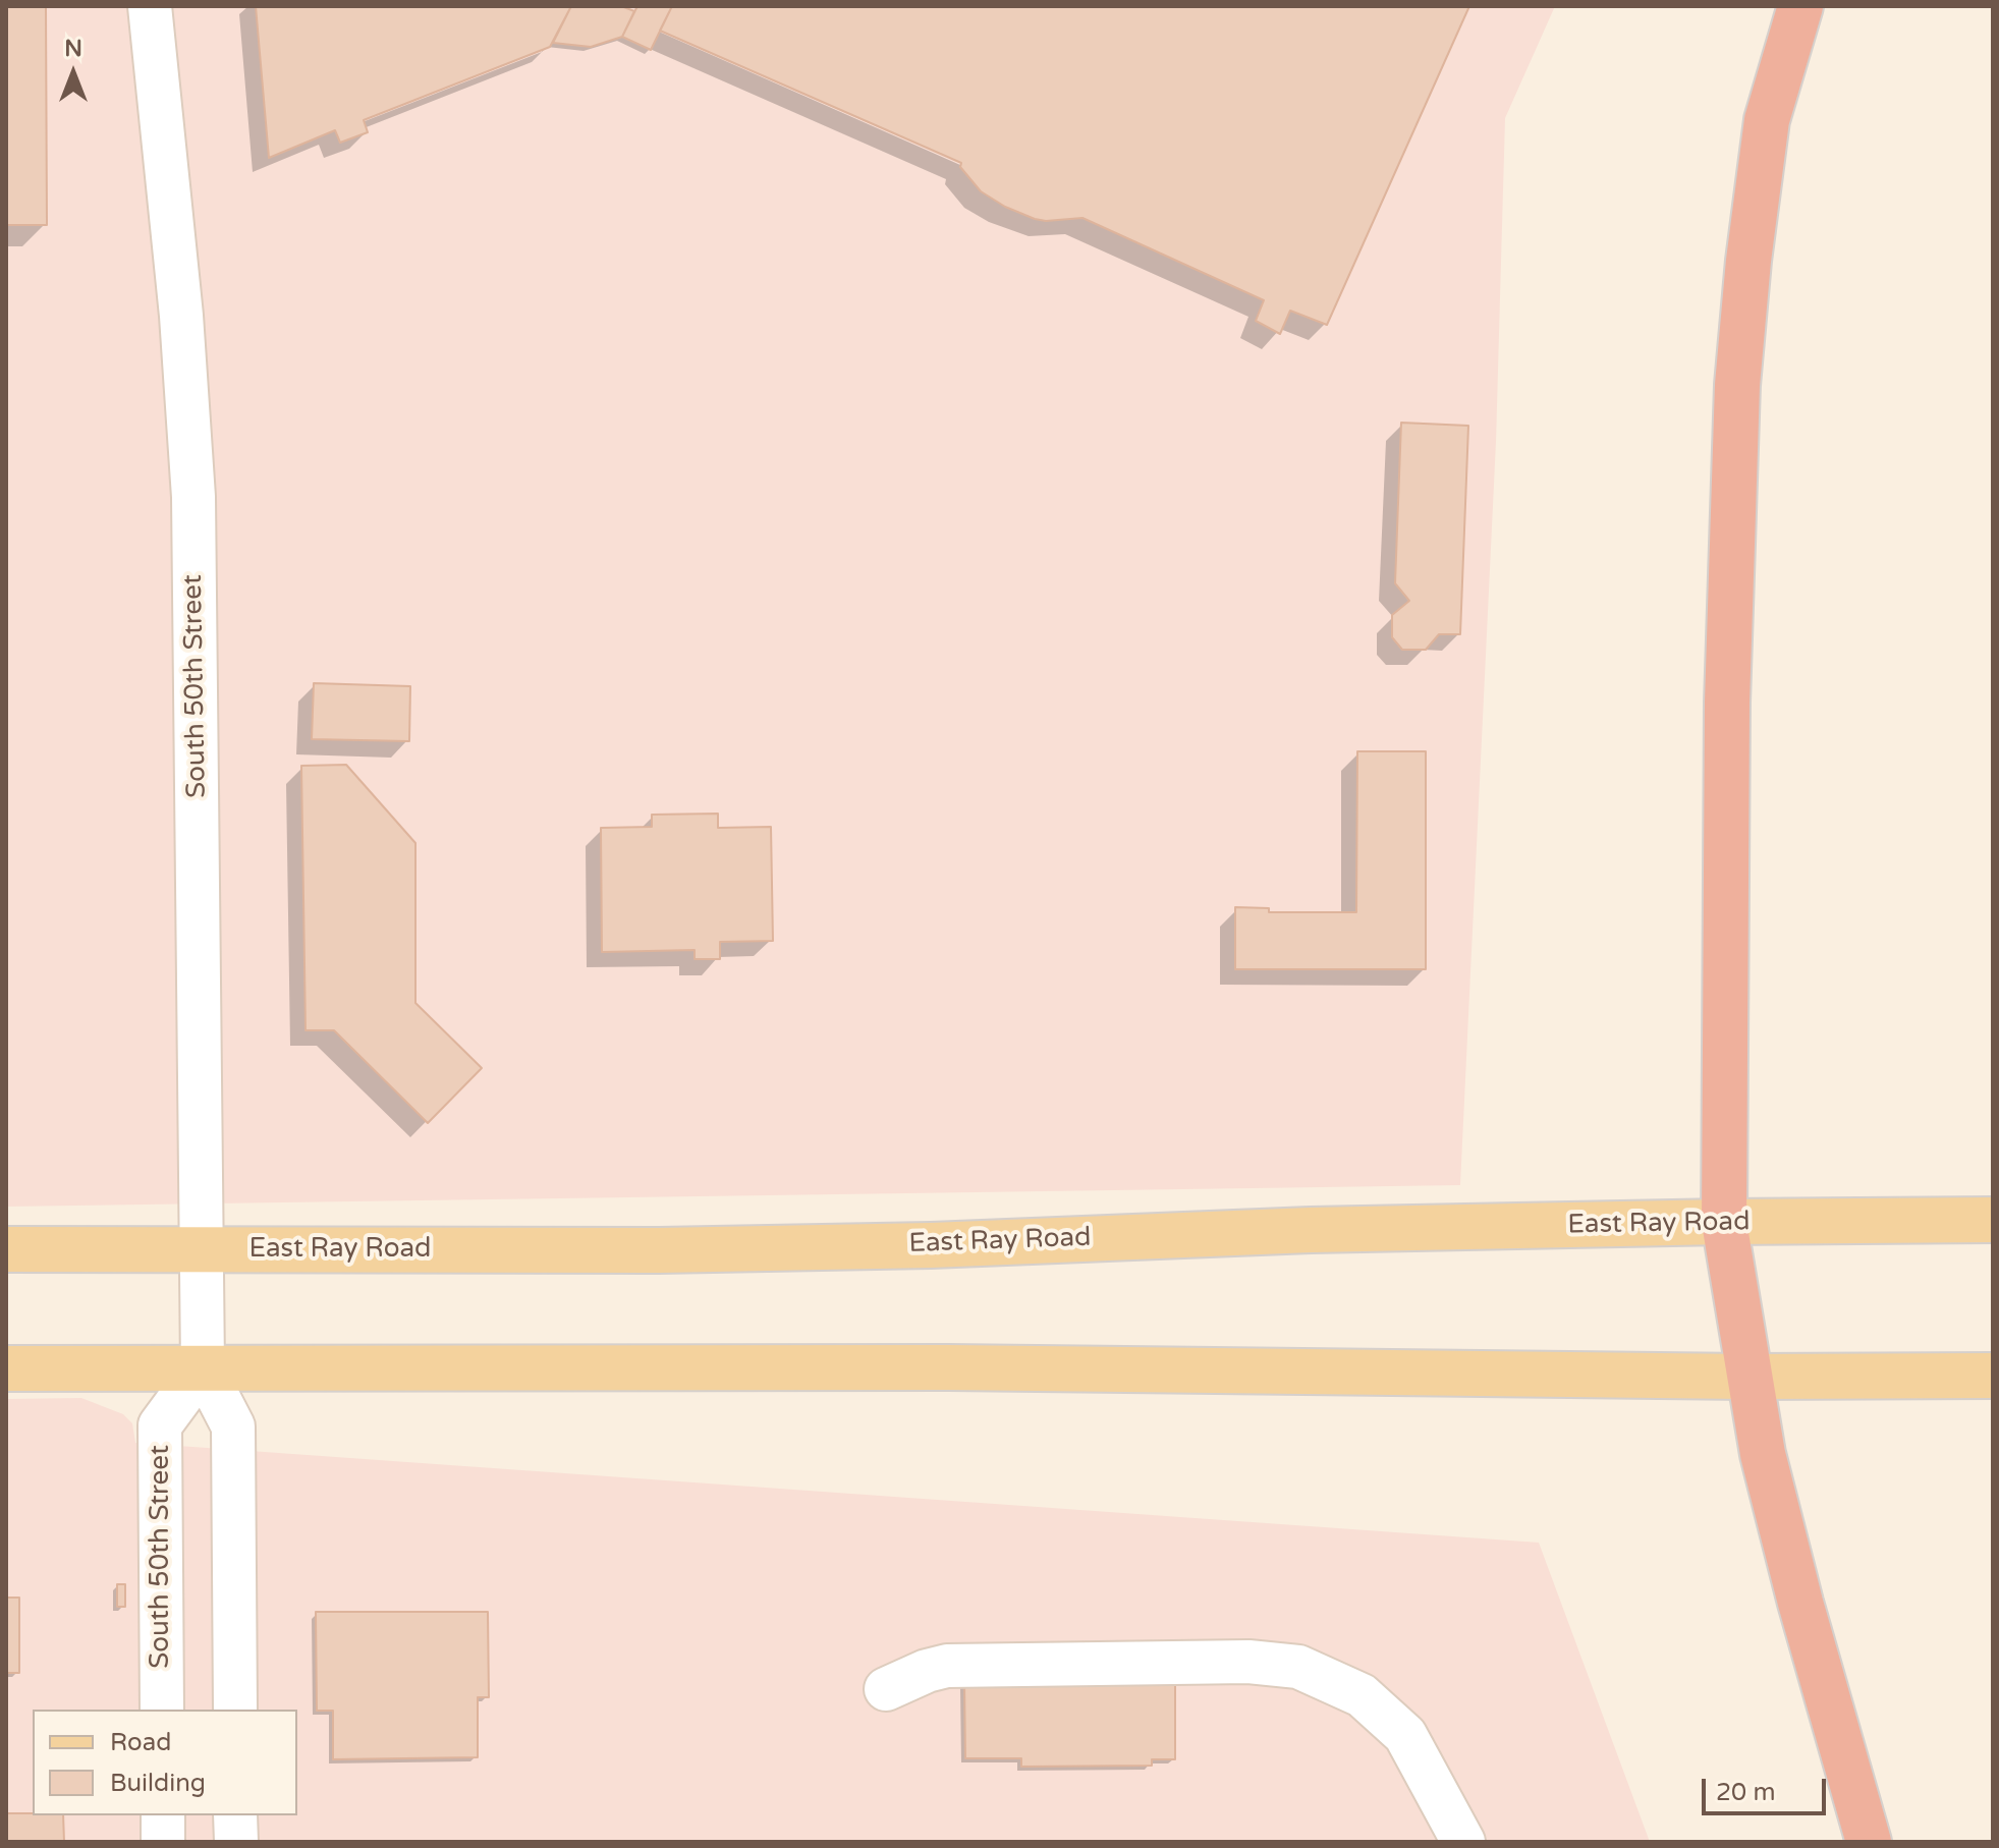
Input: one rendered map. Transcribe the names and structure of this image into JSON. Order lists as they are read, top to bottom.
{
  "streets": {
    "main road": ["East Ray Road"],
    "street": ["South 50th Street"]
  },
  "crossings": [
    ["South 50th Street", "East Ray Road"]
  ],
  "legend": ["Road", "Building"],
  "scale_bar": "20 m",
  "north": "top"
}
